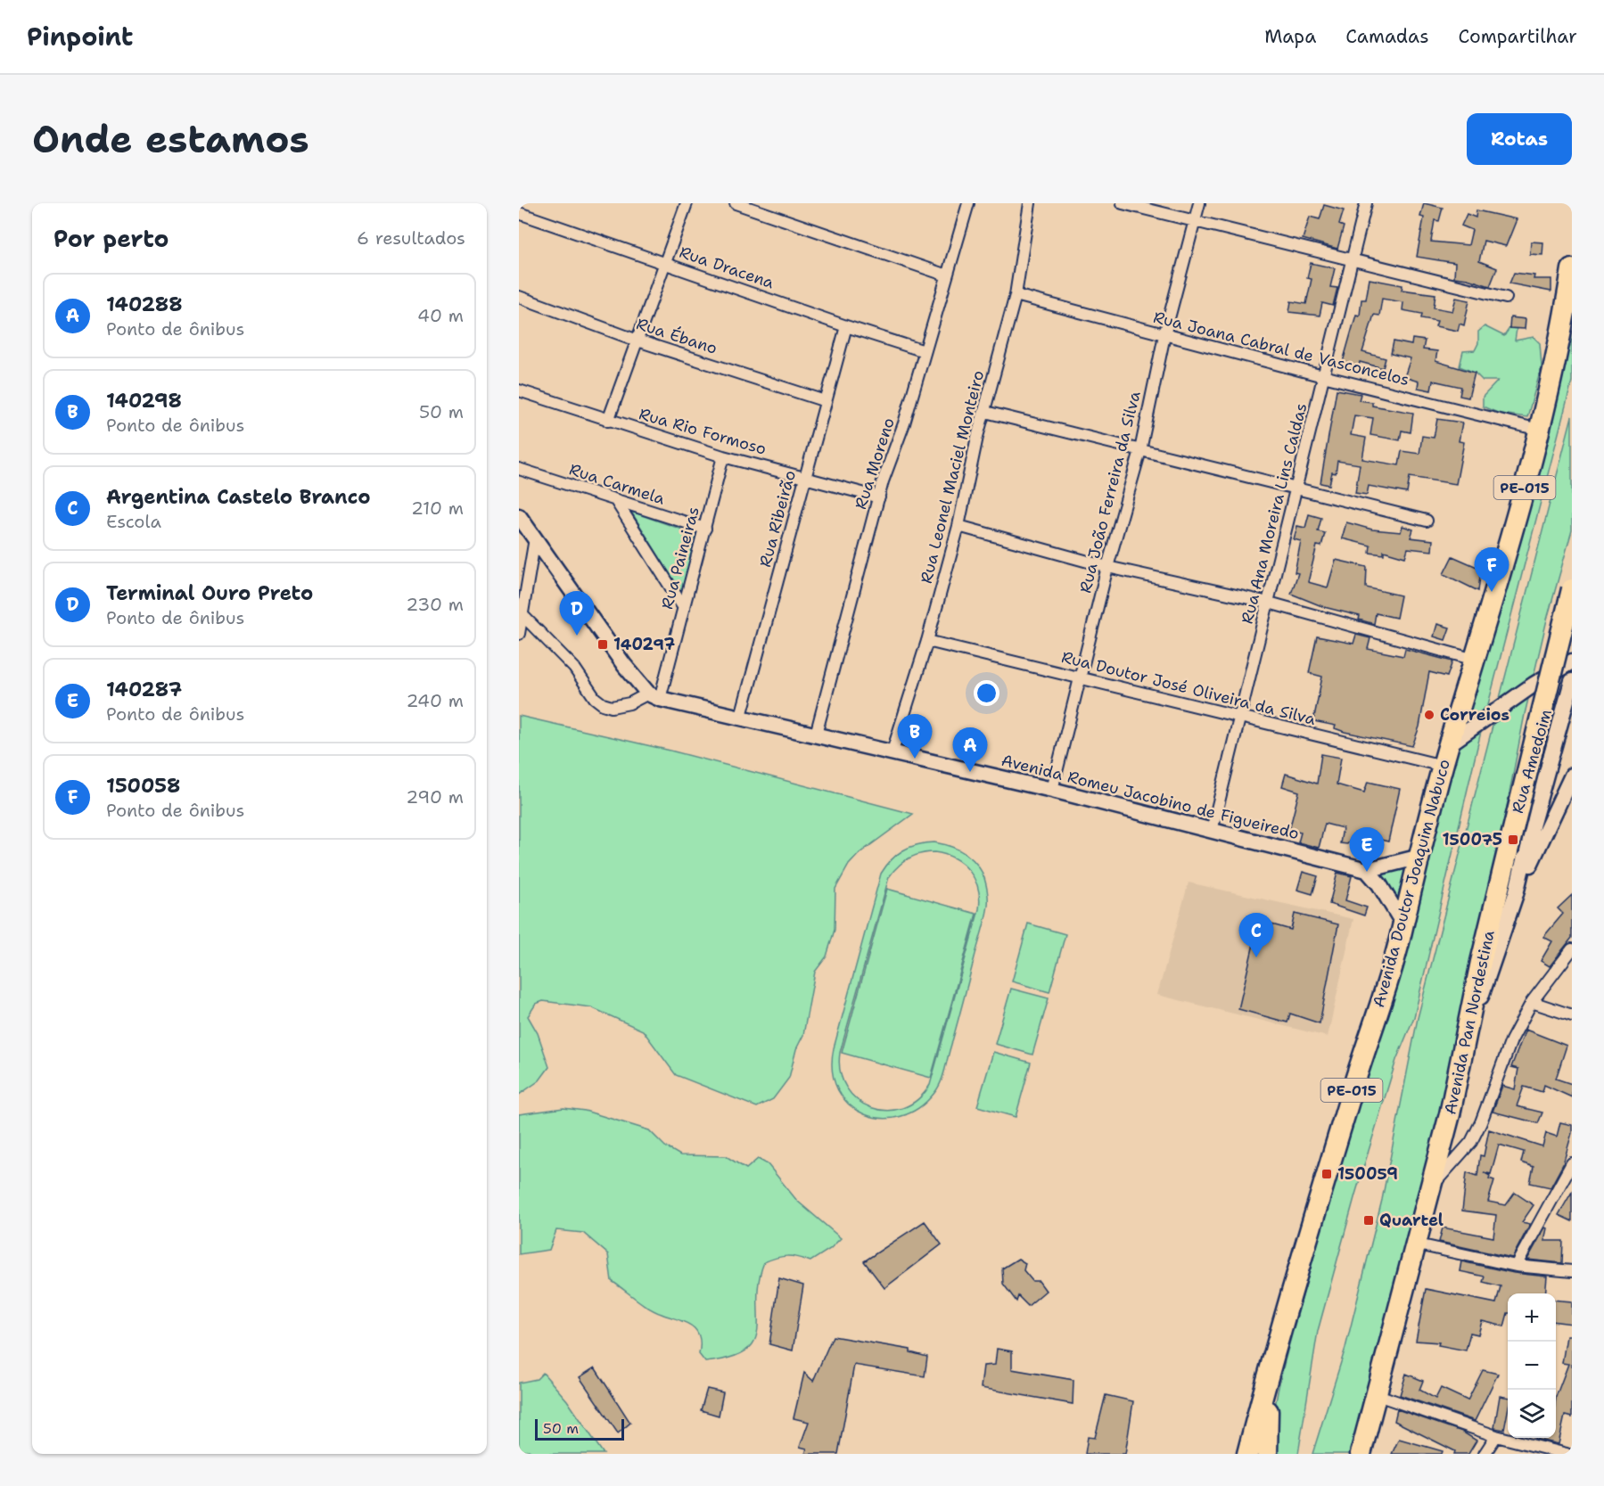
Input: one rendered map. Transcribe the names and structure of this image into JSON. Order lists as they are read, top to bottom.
{
  "streets": {
    "highway": ["PE-015", "Avenida Doutor Joaquim Nabuco", "Avenida Pan Nordestina"],
    "street": [
      "Rua Dracena",
      "Rua Ébano",
      "Rua Joana Cabral de Vasconcelos",
      "Rua Rio Formoso",
      "Rua Moreno",
      "Rua Leonel Maciel Monteiro",
      "Rua Carmela",
      "Rua João Ferreira da Silva",
      "Rua Ana Moreira Lins Caldas",
      "Rua Ribeirão",
      "Rua Paineiras",
      "Rua Doutor José Oliveira da Silva",
      "Rua Amedoim",
      "Avenida Romeu Jacobino de Figueiredo"
    ]
  },
  "crossings": [
    ["Rua Dracena", "Rua Moreno"],
    ["Rua Dracena", "Rua Ribeirão"],
    ["Rua Ébano", "Rua Ribeirão"],
    ["Rua Joana Cabral de Vasconcelos", "Rua Leonel Maciel Monteiro"],
    ["Rua Joana Cabral de Vasconcelos", "PE-015"],
    ["Rua Joana Cabral de Vasconcelos", "Rua João Ferreira da Silva"],
    ["Rua Joana Cabral de Vasconcelos", "Rua Ana Moreira Lins Caldas"],
    ["Rua Rio Formoso", "Rua Moreno"],
    ["Rua Rio Formoso", "Rua Ribeirão"],
    ["Rua Rio Formoso", "Rua Paineiras"],
    ["Rua Moreno", "Avenida Romeu Jacobino de Figueiredo"],
    ["Rua Leonel Maciel Monteiro", "Rua Doutor José Oliveira da Silva"],
    ["Rua Leonel Maciel Monteiro", "Avenida Romeu Jacobino de Figueiredo"],
    ["Rua Carmela", "Rua Paineiras"],
    ["PE-015", "Avenida Doutor Joaquim Nabuco"],
    ["Rua João Ferreira da Silva", "Rua Doutor José Oliveira da Silva"],
    ["Rua João Ferreira da Silva", "Avenida Romeu Jacobino de Figueiredo"],
    ["Rua Ana Moreira Lins Caldas", "Rua Doutor José Oliveira da Silva"],
    ["Rua Ana Moreira Lins Caldas", "Avenida Romeu Jacobino de Figueiredo"],
    ["Rua Ribeirão", "Avenida Romeu Jacobino de Figueiredo"],
    ["Rua Paineiras", "Avenida Romeu Jacobino de Figueiredo"],
    ["Rua Doutor José Oliveira da Silva", "Avenida Doutor Joaquim Nabuco"],
    ["Rua Amedoim", "Avenida Pan Nordestina"],
    ["Avenida Romeu Jacobino de Figueiredo", "Avenida Doutor Joaquim Nabuco"]
  ],
  "places": {
    "transit": [
      "140297",
      "150075",
      "150059",
      "Quartel"
    ],
    "other": ["Correios"]
  },
  "scale_bar": "50 m",
  "page": {
    "header": "Pinpoint",
    "nav": ["Mapa", "Camadas", "Compartilhar"],
    "buttons": "Rotas",
    "title": "Onde estamos",
    "heading": ["Por perto", "6 resultados"],
    "list": [
      {
        "mark": "A",
        "name": "140288",
        "note": "Ponto de ônibus",
        "value": "40 m"
      },
      {
        "mark": "B",
        "name": "140298",
        "note": "Ponto de ônibus",
        "value": "50 m"
      },
      {
        "mark": "C",
        "name": "Argentina Castelo Branco",
        "note": "Escola",
        "value": "210 m"
      },
      {
        "mark": "D",
        "name": "Terminal Ouro Preto",
        "note": "Ponto de ônibus",
        "value": "230 m"
      },
      {
        "mark": "E",
        "name": "140287",
        "note": "Ponto de ônibus",
        "value": "240 m"
      },
      {
        "mark": "F",
        "name": "150058",
        "note": "Ponto de ônibus",
        "value": "290 m"
      }
    ],
    "pins": [
      "F",
      "D",
      "B",
      "A",
      "E",
      "C"
    ],
    "map_buttons": ["+", "−"],
    "scale": "50 m"
  }
}
